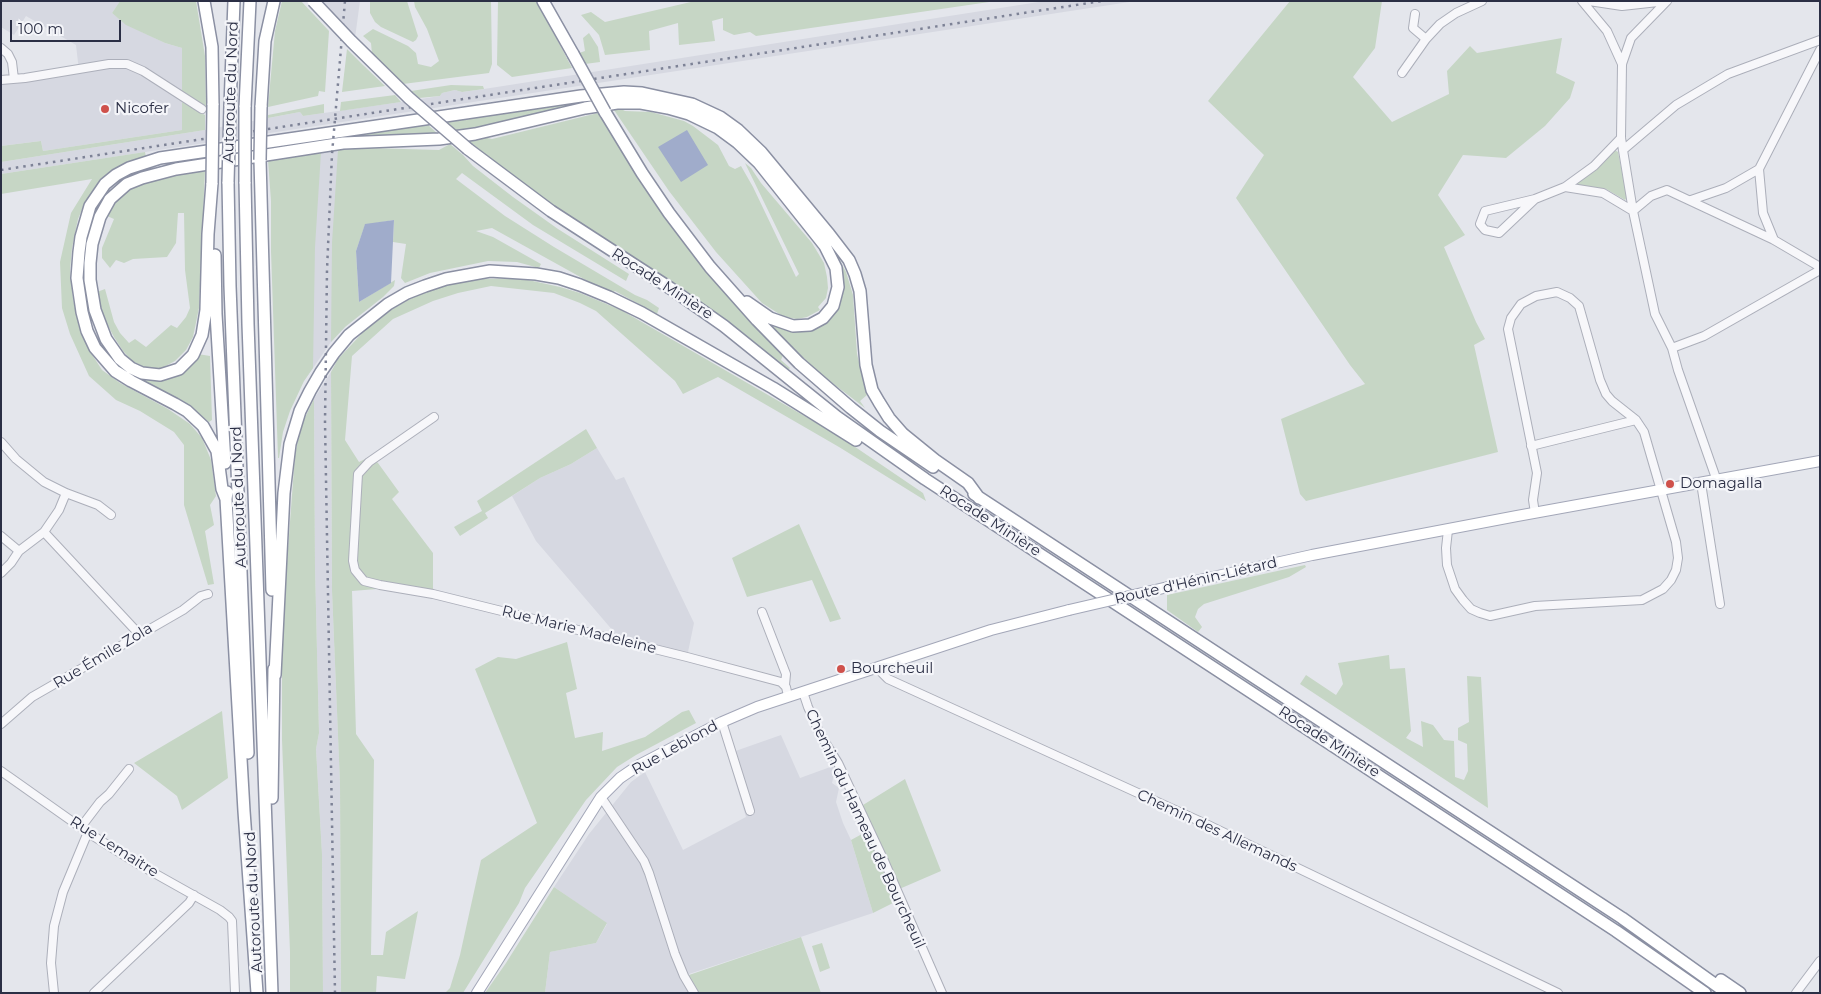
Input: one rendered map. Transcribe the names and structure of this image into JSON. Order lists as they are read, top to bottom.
{
  "streets": {
    "highway": ["Autoroute du Nord", "Rocade Minière"],
    "main road": ["Route d'Hénin-Liétard", "Rue Leblond"],
    "street": [
      "Rue Marie Madeleine",
      "Rue Émile Zola",
      "Chemin du Hameau de Bourcheuil",
      "Chemin des Allemands",
      "Rue Lemaitre"
    ]
  },
  "crossings": [
    ["Route d'Hénin-Liétard", "Rue Leblond"],
    ["Route d'Hénin-Liétard", "Chemin des Allemands"],
    ["Rue Leblond", "Chemin du Hameau de Bourcheuil"],
    ["Rue Leblond", "Chemin des Allemands"]
  ],
  "places": ["Nicofer", "Domagalla", "Bourcheuil"],
  "scale_bar": "100 m"
}
